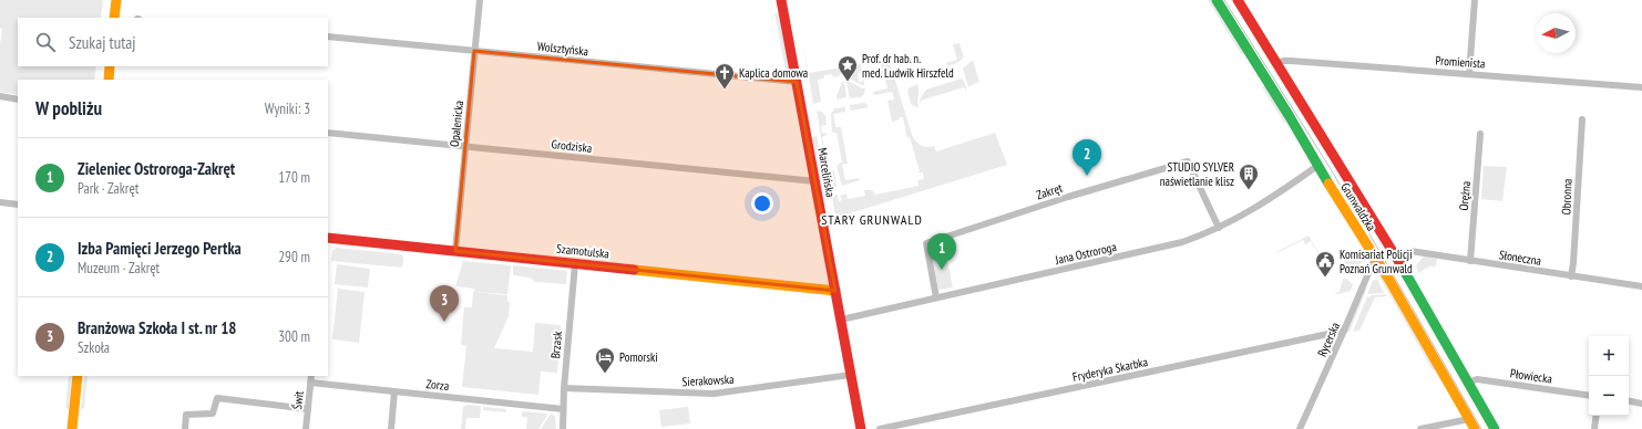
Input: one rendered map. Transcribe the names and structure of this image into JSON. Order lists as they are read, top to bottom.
{
  "streets": {
    "street": [
      "Wolsztyńska",
      "Promienista",
      "Opalenicka",
      "Grodziska",
      "Marcelińska",
      "Zakręt",
      "Orężna",
      "Obronna",
      "Grunwaldzka",
      "Szamotulska",
      "Jana Ostroroga",
      "Słoneczna",
      "Rycerska",
      "Brzask",
      "Fryderyka Skarbka",
      "Płowiecka",
      "Sierakowska",
      "Zorza",
      "Świt"
    ]
  },
  "crossings": [
    ["Wolsztyńska", "Opalenicka"],
    ["Wolsztyńska", "Marcelińska"],
    ["Promienista", "Grunwaldzka"],
    ["Opalenicka", "Grodziska"],
    ["Opalenicka", "Szamotulska"],
    ["Grodziska", "Marcelińska"],
    ["Marcelińska", "Szamotulska"],
    ["Marcelińska", "Jana Ostroroga"],
    ["Marcelińska", "Sierakowska"],
    ["Zakręt", "Jana Ostroroga"],
    ["Orężna", "Słoneczna"],
    ["Obronna", "Słoneczna"],
    ["Grunwaldzka", "Jana Ostroroga"],
    ["Grunwaldzka", "Słoneczna"],
    ["Grunwaldzka", "Rycerska"],
    ["Grunwaldzka", "Płowiecka"],
    ["Szamotulska", "Brzask"],
    ["Rycerska", "Fryderyka Skarbka"],
    ["Brzask", "Sierakowska"],
    ["Brzask", "Zorza"],
    ["Zorza", "Świt"]
  ],
  "districts": ["STARY GRUNWALD"],
  "places": {
    "place": ["Prof. dr hab. n. med. Ludwik Hirszfeld"],
    "church": ["Kaplica domowa"],
    "building": ["STUDIO SYLVER naświetlanie klisz"],
    "public building": ["Komisariat Policji Poznań Grunwald"],
    "hotel": ["Pomorski"]
  },
  "north": "left",
  "page": {
    "search": "Szukaj tutaj",
    "heading": ["W pobliżu", "Wyniki: 3"],
    "list": [
      {
        "mark": "1",
        "name": "Zieleniec Ostroroga-Zakręt",
        "note": "Park · Zakręt",
        "value": "170 m"
      },
      {
        "mark": "2",
        "name": "Izba Pamięci Jerzego Pertka",
        "note": "Muzeum · Zakręt",
        "value": "290 m"
      },
      {
        "mark": "3",
        "name": "Branżowa Szkoła I st. nr 18",
        "note": "Szkoła",
        "value": "300 m"
      }
    ],
    "pins": ["2", "1", "3"],
    "map_buttons": ["+", "−"]
  }
}
